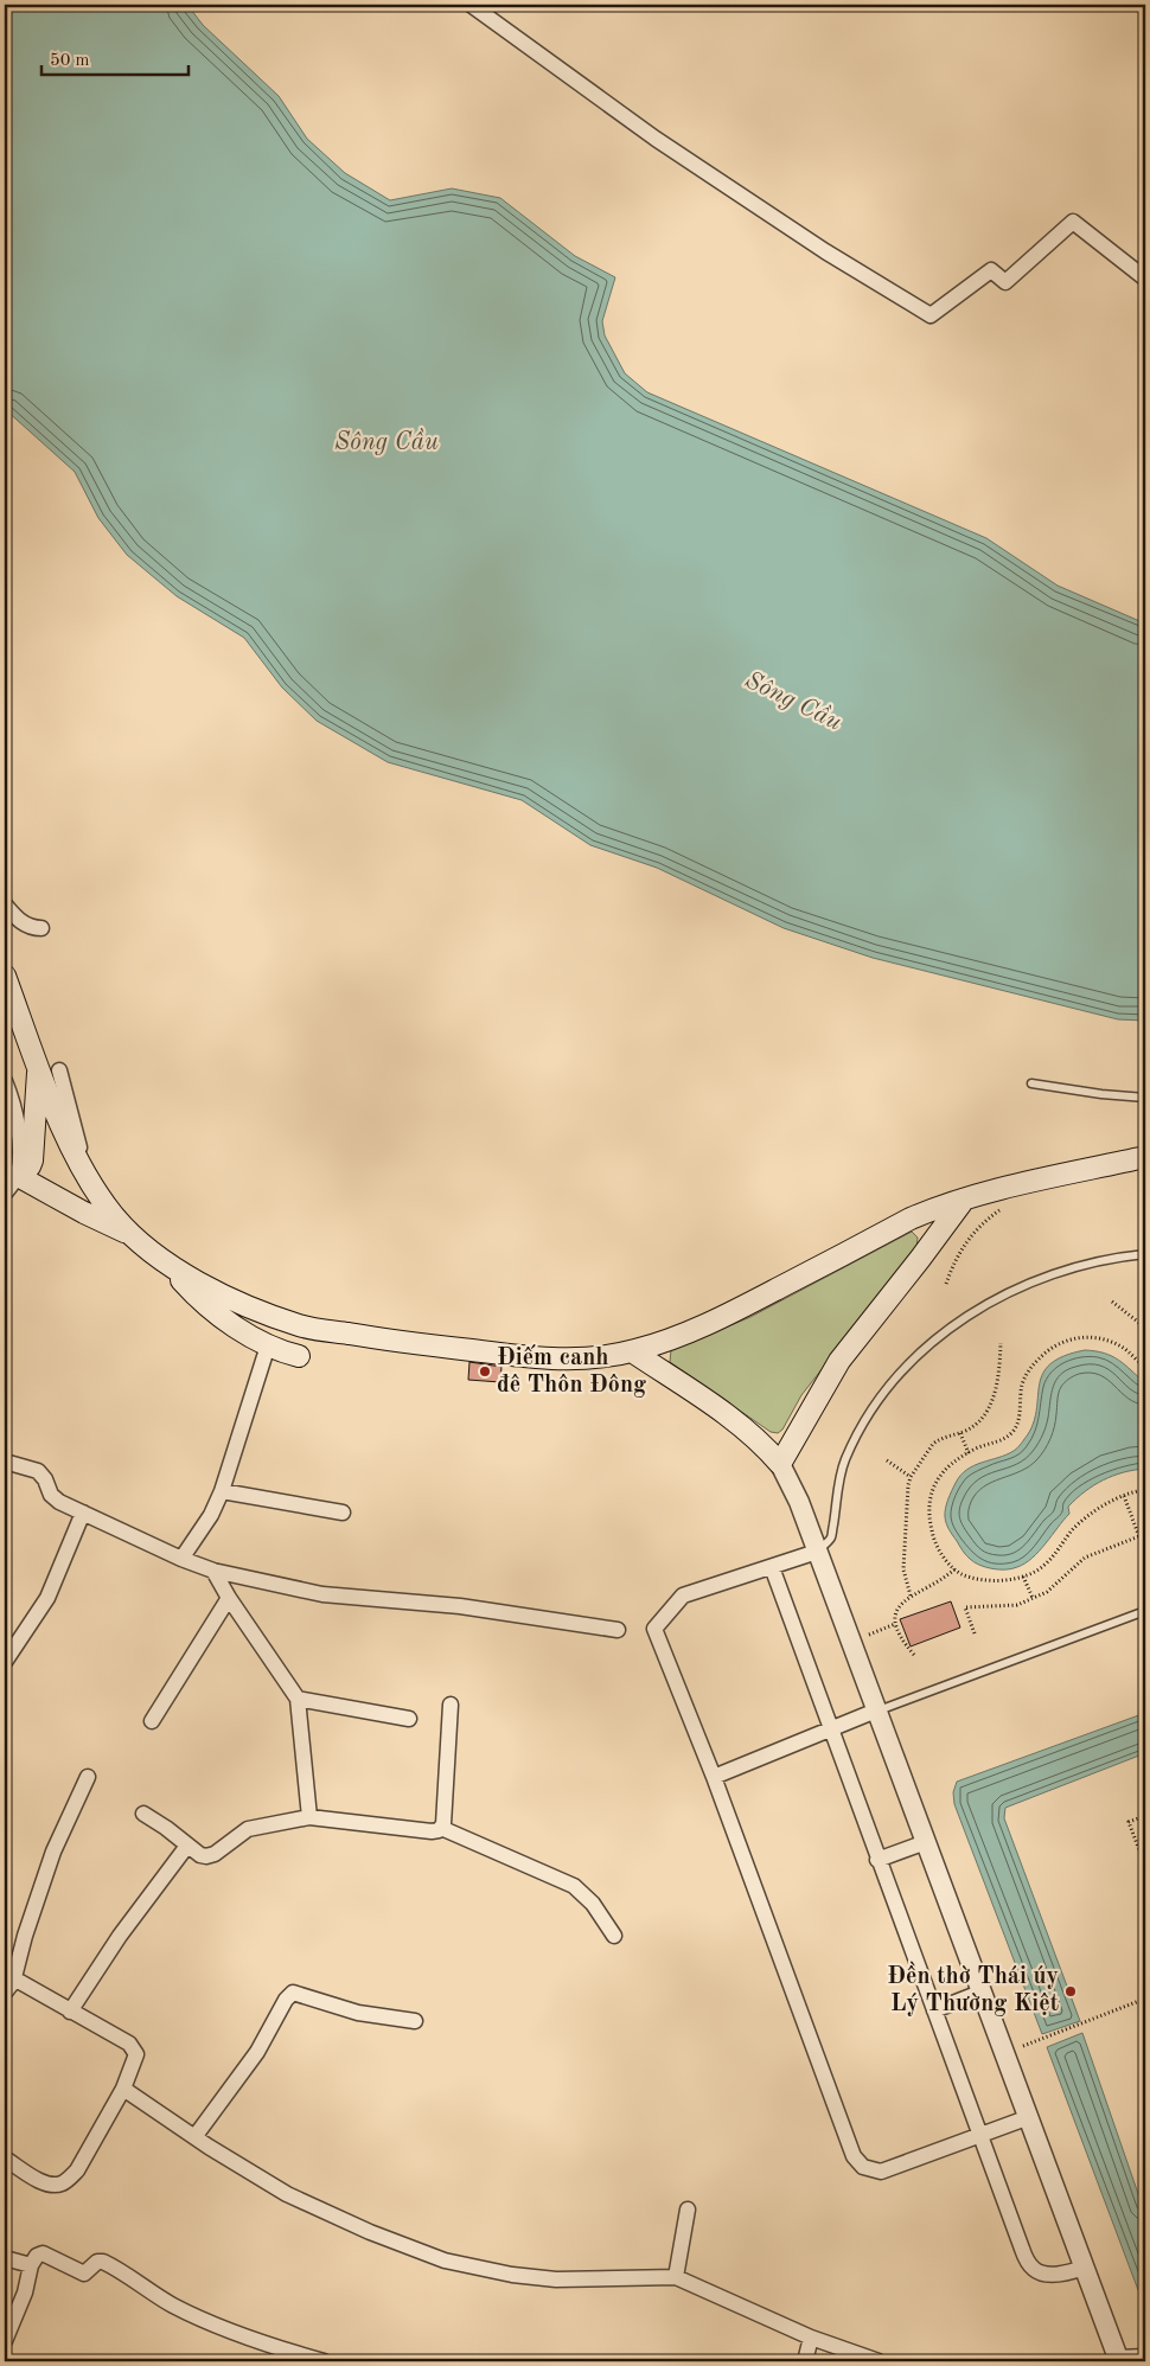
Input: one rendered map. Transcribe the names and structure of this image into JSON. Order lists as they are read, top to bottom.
{
  "water": ["Sông Cầu"],
  "places": ["Điếm canh đê Thôn Đông", "Đền thờ Thái úy Lý Thường Kiệt"],
  "scale_bar": "50 m"
}
